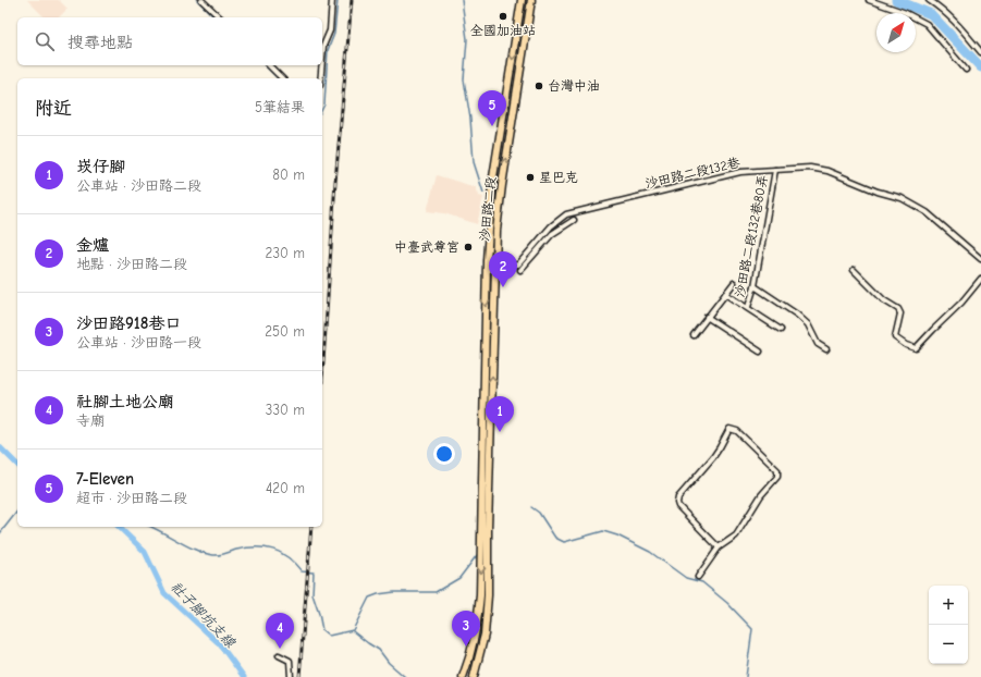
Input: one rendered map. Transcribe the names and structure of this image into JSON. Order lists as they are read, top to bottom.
{
  "streets": {
    "main road": ["沙田路二段"],
    "street": ["沙田路二段132巷", "沙田路二段132巷80弄"]
  },
  "crossings": [
    ["沙田路二段132巷", "沙田路二段"],
    ["沙田路二段132巷", "沙田路二段132巷80弄"]
  ],
  "water": ["社子腳坑支線"],
  "places": [
    "全國加油站",
    "台灣中油",
    "星巴克",
    "中臺武尊宮"
  ],
  "north": "top right",
  "page": {
    "search": "搜尋地點",
    "heading": ["附近", "5筆結果"],
    "pins": [
      "5",
      "2",
      "1",
      "3",
      "4"
    ],
    "list": [
      {
        "mark": "1",
        "name": "崁仔腳",
        "note": "公車站 · 沙田路二段",
        "value": "80 m"
      },
      {
        "mark": "2",
        "name": "金爐",
        "note": "地點 · 沙田路二段",
        "value": "230 m"
      },
      {
        "mark": "3",
        "name": "沙田路918巷口",
        "note": "公車站 · 沙田路一段",
        "value": "250 m"
      },
      {
        "mark": "4",
        "name": "社腳土地公廟",
        "note": "寺廟",
        "value": "330 m"
      },
      {
        "mark": "5",
        "name": "7-Eleven",
        "note": "超市 · 沙田路二段",
        "value": "420 m"
      }
    ],
    "map_buttons": ["+", "−"]
  }
}
